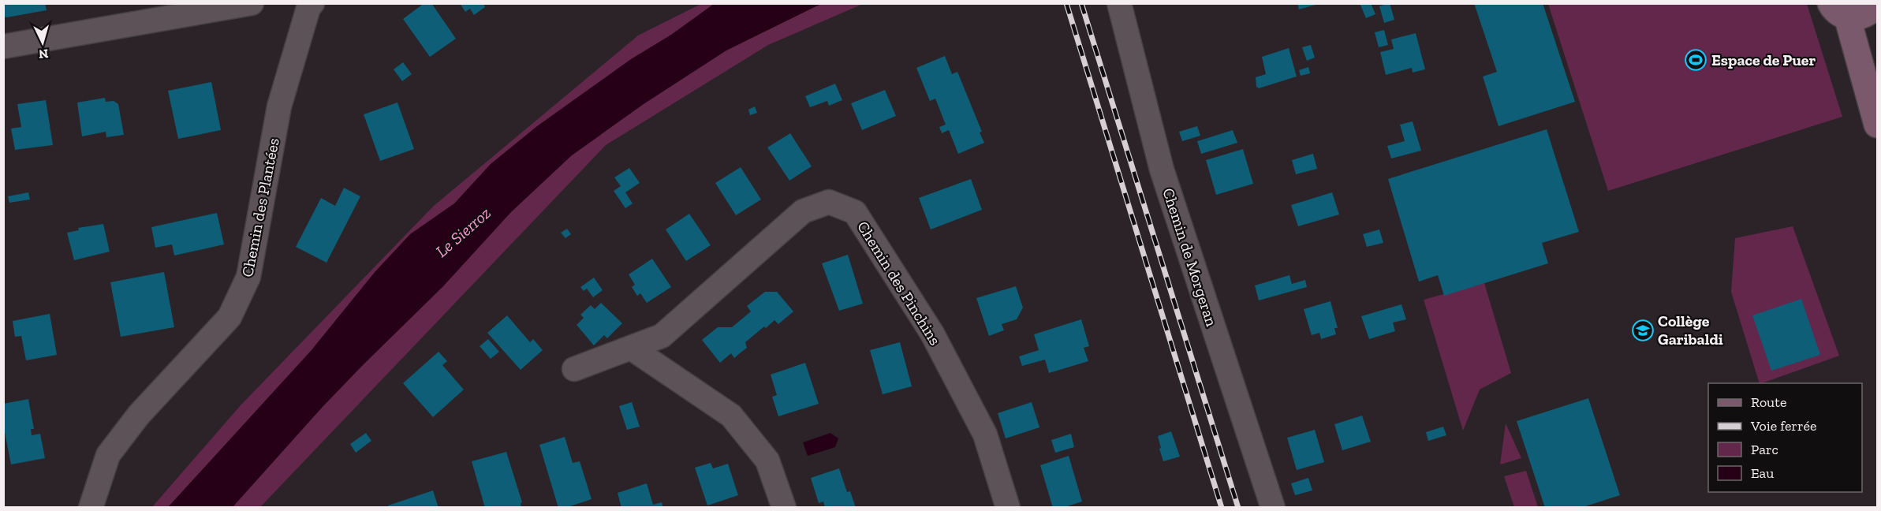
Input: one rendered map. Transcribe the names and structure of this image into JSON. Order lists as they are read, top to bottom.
{
  "streets": {
    "street": ["Chemin des Plantées", "Chemin de Morgeran", "Chemin des Pinchins"]
  },
  "water": ["Le Sierroz"],
  "places": {
    "sports": ["Espace de Puer"],
    "school or university": ["Collège Garibaldi"]
  },
  "legend": [
    "Route",
    "Voie ferrée",
    "Parc",
    "Eau"
  ],
  "north": "bottom"
}
